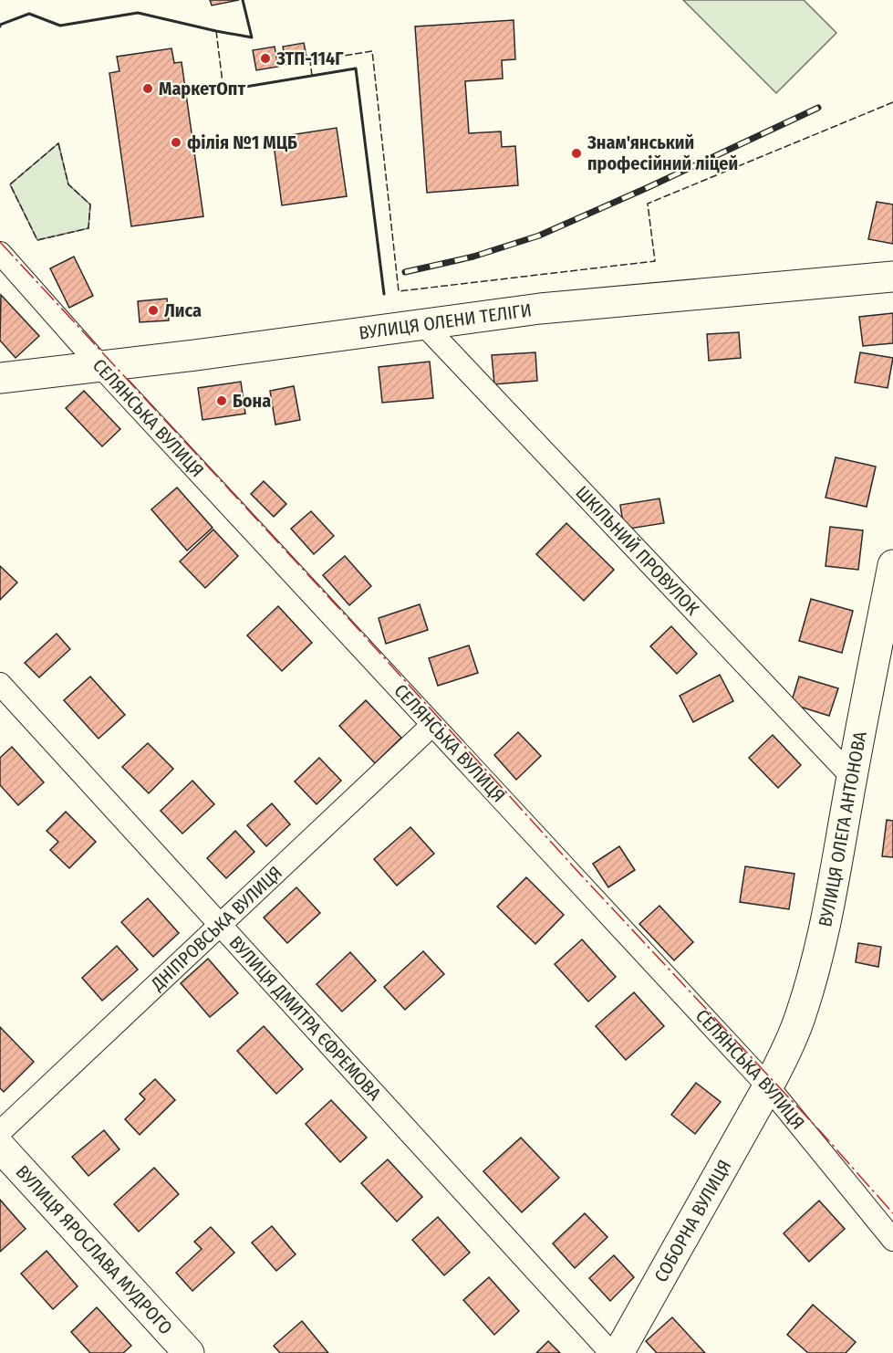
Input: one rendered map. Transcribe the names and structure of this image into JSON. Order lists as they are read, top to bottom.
{
  "streets": {
    "street": [
      "ВУЛИЦЯ ОЛЕНИ ТЕЛІГИ",
      "СЕЛЯНСЬКА ВУЛИЦЯ",
      "ШКІЛЬНИЙ ПРОВУЛОК",
      "ВУЛИЦЯ ОЛЕГА АНТОНОВА",
      "ДНІПРОВСЬКА ВУЛИЦЯ",
      "ВУЛИЦЯ ДМИТРА ЄФРЕМОВА",
      "СОБОРНА ВУЛИЦЯ",
      "ВУЛИЦЯ ЯРОСЛАВА МУДРОГО"
    ]
  },
  "crossings": [
    ["ВУЛИЦЯ ОЛЕНИ ТЕЛІГИ", "СЕЛЯНСЬКА ВУЛИЦЯ"],
    ["ВУЛИЦЯ ОЛЕНИ ТЕЛІГИ", "ШКІЛЬНИЙ ПРОВУЛОК"],
    ["СЕЛЯНСЬКА ВУЛИЦЯ", "ВУЛИЦЯ ОЛЕГА АНТОНОВА"],
    ["СЕЛЯНСЬКА ВУЛИЦЯ", "ДНІПРОВСЬКА ВУЛИЦЯ"],
    ["СЕЛЯНСЬКА ВУЛИЦЯ", "СОБОРНА ВУЛИЦЯ"],
    ["ШКІЛЬНИЙ ПРОВУЛОК", "ВУЛИЦЯ ОЛЕГА АНТОНОВА"],
    ["ВУЛИЦЯ ОЛЕГА АНТОНОВА", "СОБОРНА ВУЛИЦЯ"],
    ["ДНІПРОВСЬКА ВУЛИЦЯ", "ВУЛИЦЯ ДМИТРА ЄФРЕМОВА"]
  ],
  "places": [
    "ЗТП-114Г",
    "МаркетОпт",
    "філія №1 МЦБ",
    "Знам'янський професійний ліцей",
    "Лиса",
    "Бона"
  ]
}
